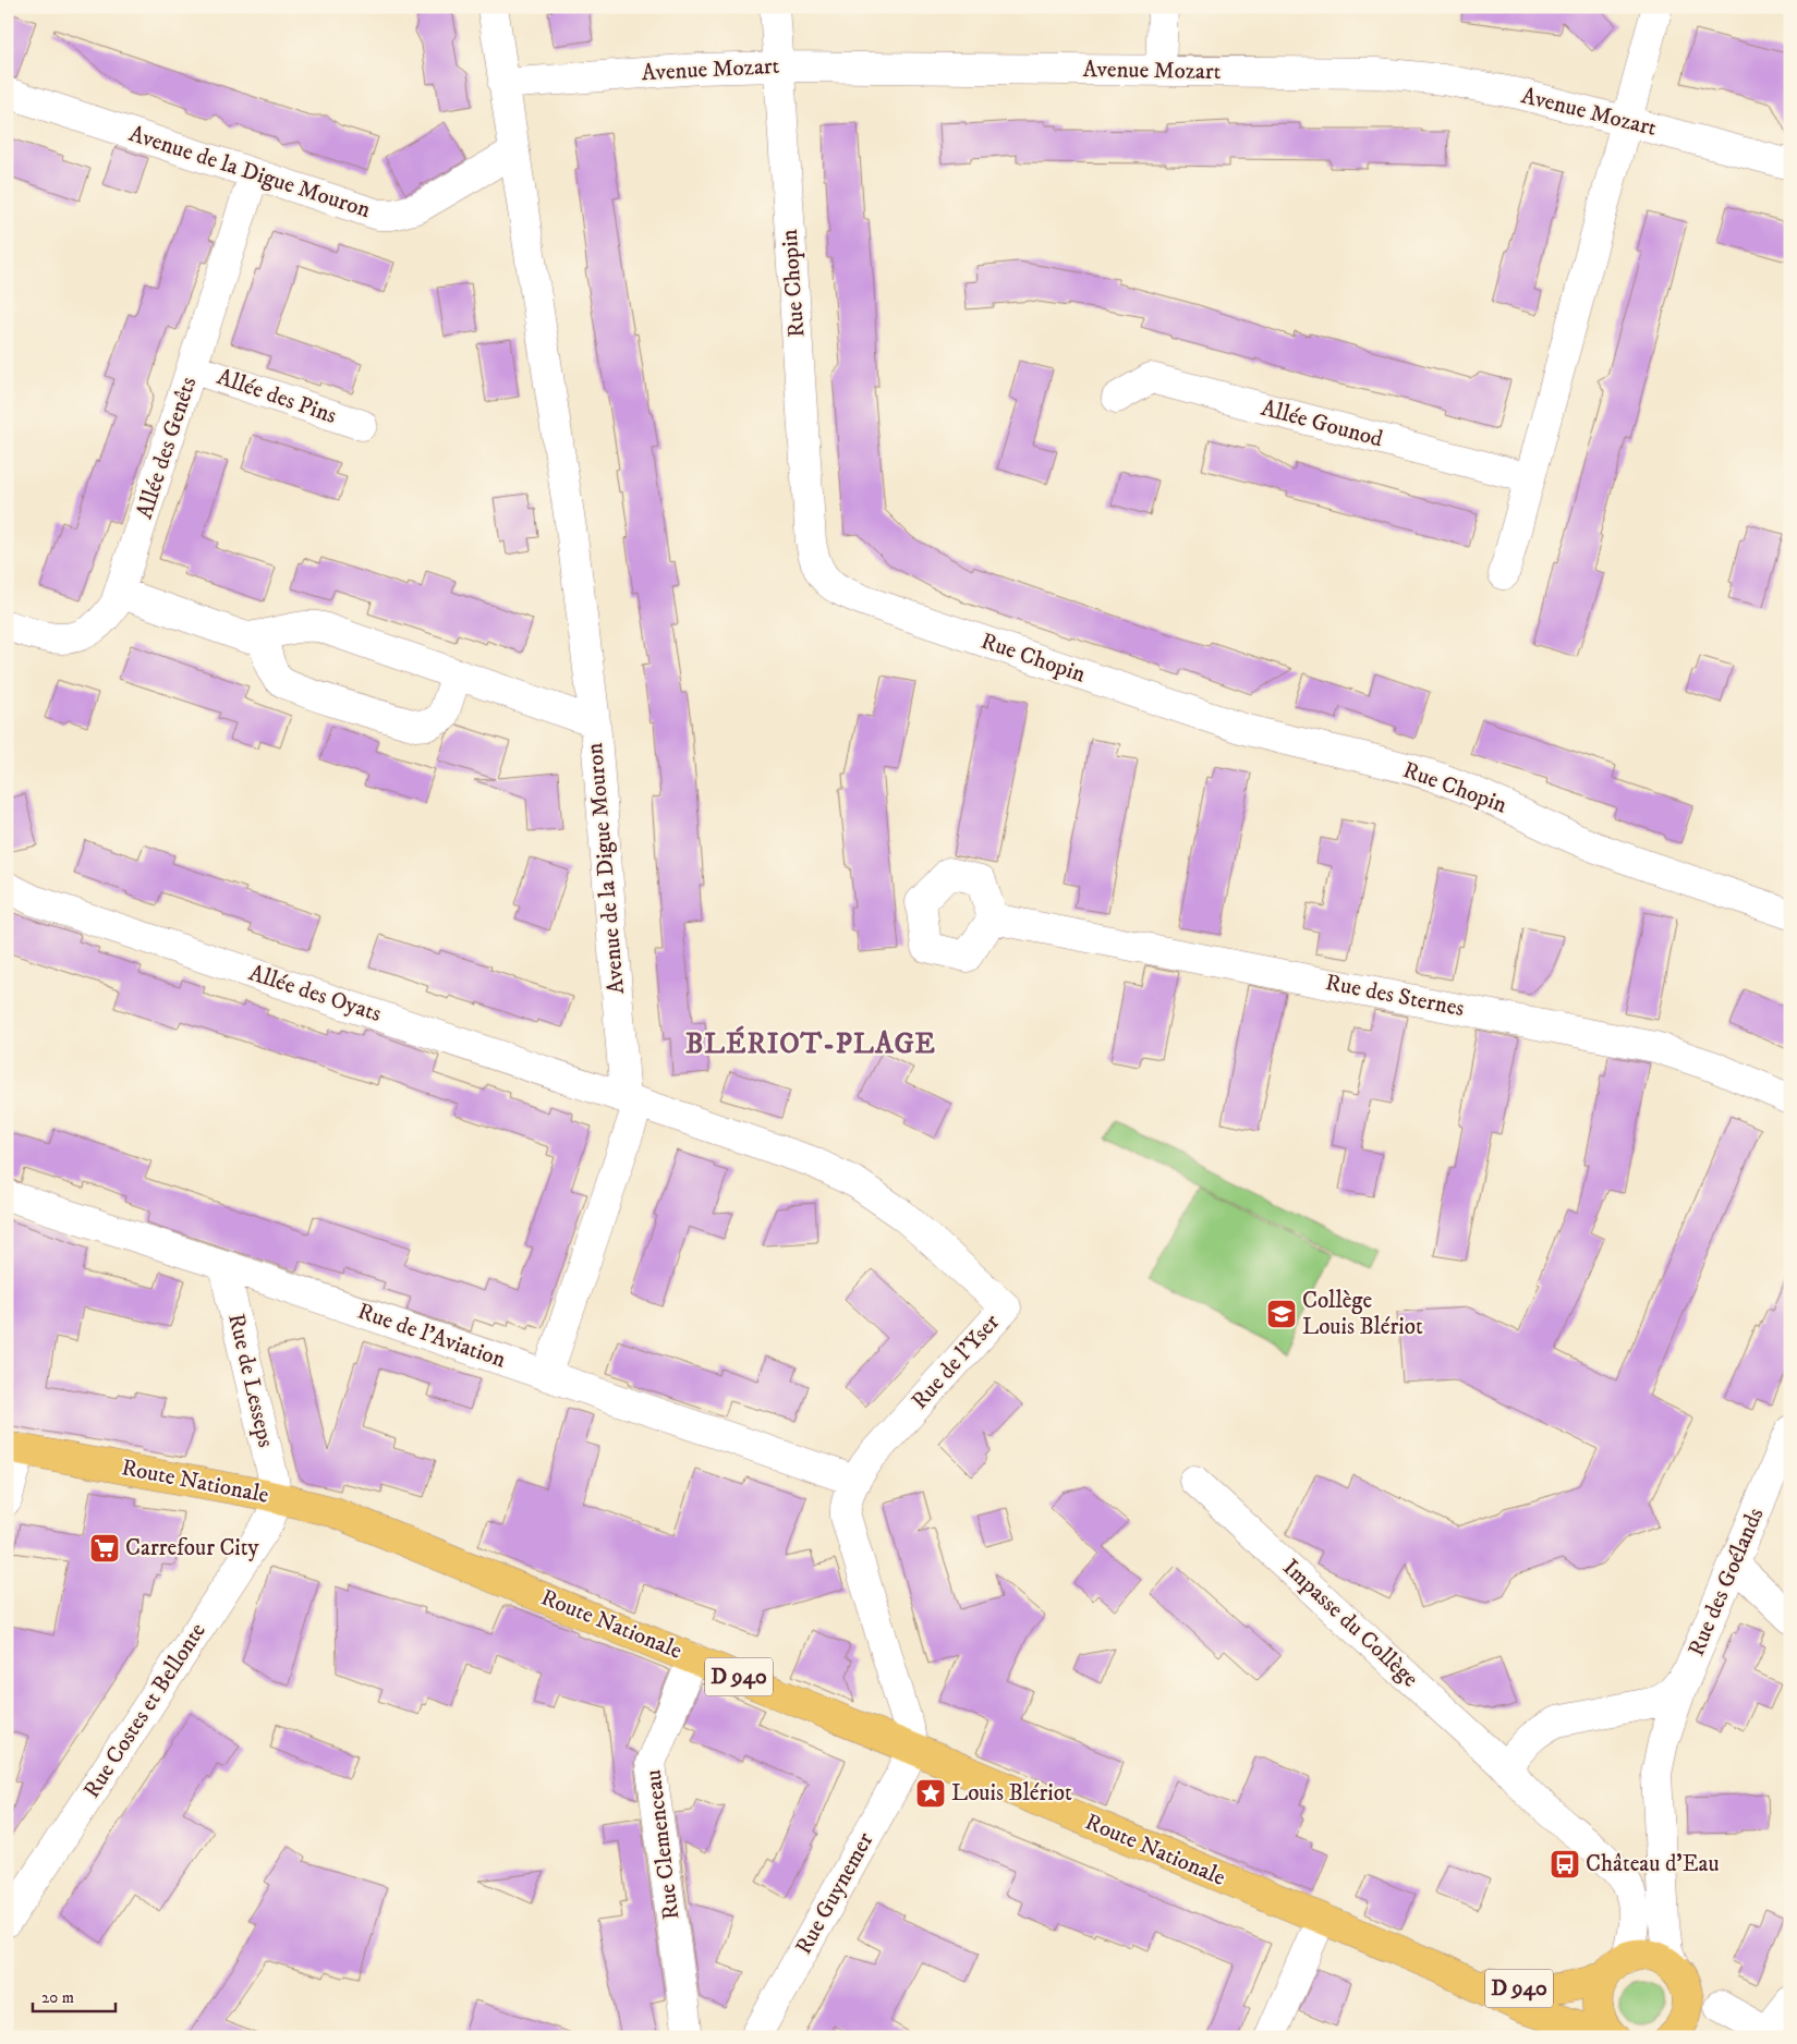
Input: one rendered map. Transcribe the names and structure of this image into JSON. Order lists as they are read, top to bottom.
{
  "streets": {
    "main road": ["Route Nationale", "D 940"],
    "street": [
      "Avenue Mozart",
      "Avenue de la Digue Mouron",
      "Rue Chopin",
      "Allée des Pins",
      "Allée Gounod",
      "Allée des Genêts",
      "Allée des Oyats",
      "Rue des Sternes",
      "Rue de l'Aviation",
      "Rue de l'Yser",
      "Rue de Lesseps",
      "Rue des Goélands",
      "Impasse du Collège",
      "Rue Costes et Bellonte",
      "Rue Clemenceau",
      "Rue Guynemer"
    ]
  },
  "crossings": [
    ["Avenue Mozart", "Avenue de la Digue Mouron"],
    ["Avenue Mozart", "Rue Chopin"],
    ["Avenue de la Digue Mouron", "Allée des Genêts"],
    ["Avenue de la Digue Mouron", "Allée des Oyats"],
    ["Avenue de la Digue Mouron", "Rue de l'Aviation"],
    ["Avenue de la Digue Mouron", "Rue de l'Yser"],
    ["Allée des Pins", "Allée des Genêts"],
    ["Allée des Oyats", "Rue de l'Yser"],
    ["Rue de l'Aviation", "Rue de l'Yser"],
    ["Rue de l'Aviation", "Rue de Lesseps"],
    ["Rue de l'Yser", "Route Nationale"],
    ["Rue de l'Yser", "Rue Guynemer"],
    ["Rue de Lesseps", "Route Nationale"],
    ["Rue de Lesseps", "Rue Costes et Bellonte"],
    ["Route Nationale", "Rue Costes et Bellonte"],
    ["Route Nationale", "Rue Clemenceau"],
    ["Route Nationale", "Rue Guynemer"],
    ["Rue des Goélands", "Impasse du Collège"]
  ],
  "districts": ["BLÉRIOT-PLAGE"],
  "places": {
    "school or university": ["Collège Louis Blériot"],
    "supermarket": ["Carrefour City"],
    "place": ["Louis Blériot"],
    "bus stop": ["Château d'Eau"]
  },
  "scale_bar": "20 m"
}
